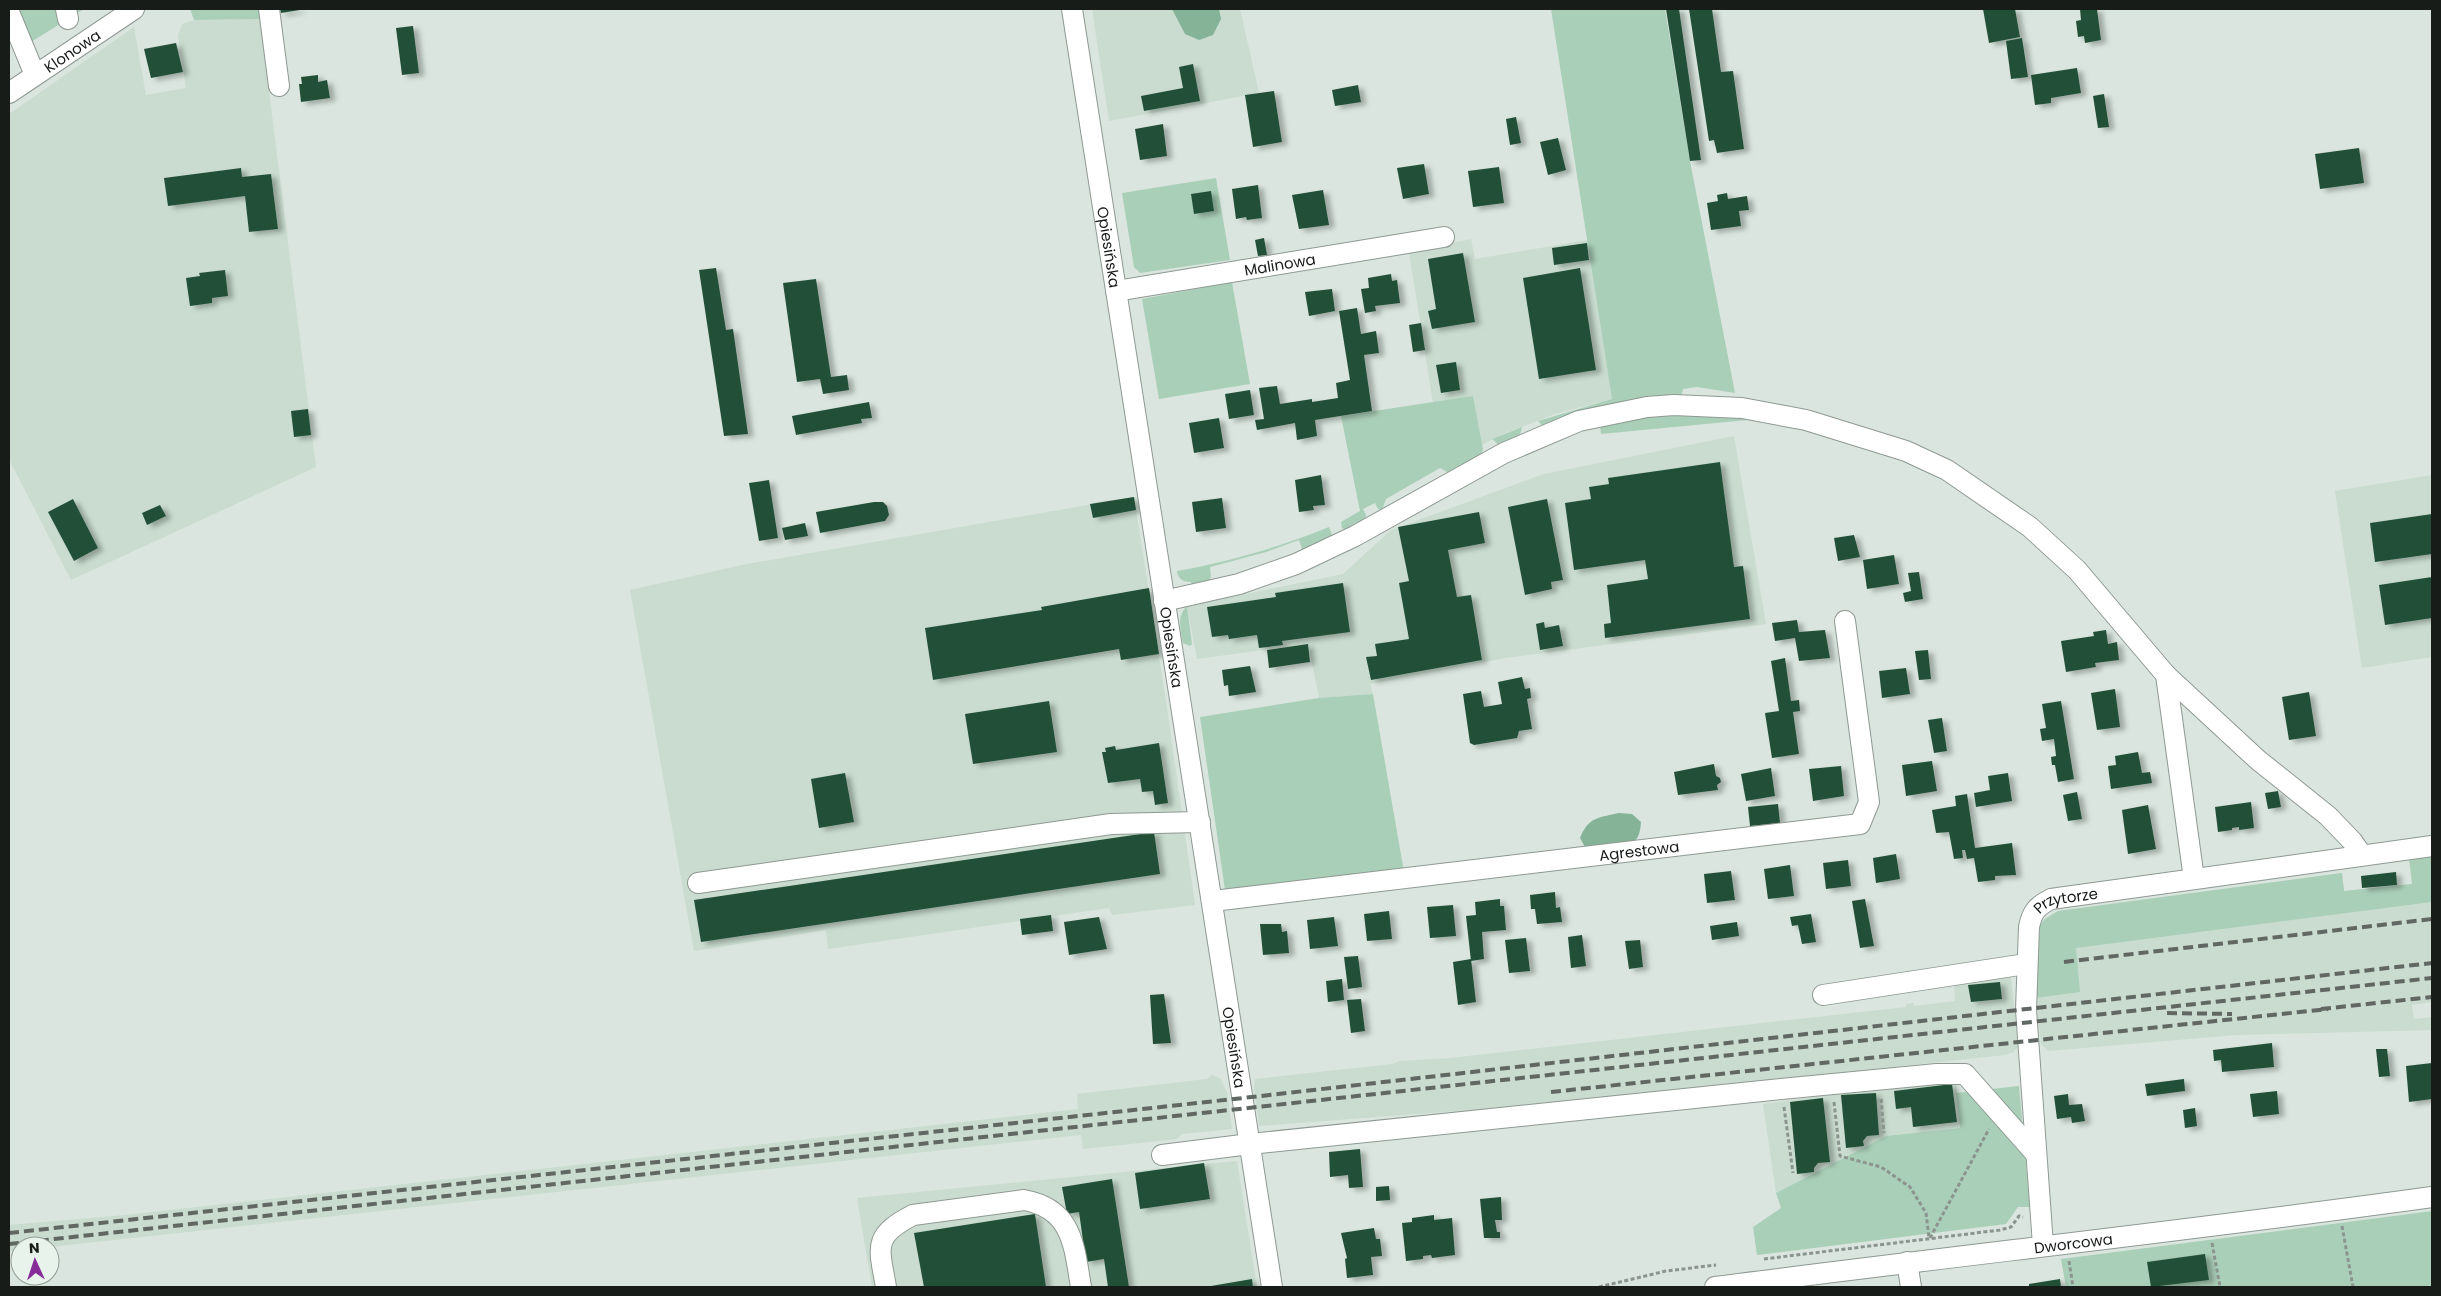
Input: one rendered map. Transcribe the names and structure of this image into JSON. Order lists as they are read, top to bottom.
{
  "streets": {
    "street": [
      "Klonowa",
      "Opiesińska",
      "Malinowa",
      "Agrestowa",
      "Przytorze",
      "Dworcowa"
    ]
  },
  "crossings": [
    ["Opiesińska", "Malinowa"],
    ["Opiesińska", "Agrestowa"],
    ["Przytorze", "Dworcowa"]
  ],
  "north": "top"
}
